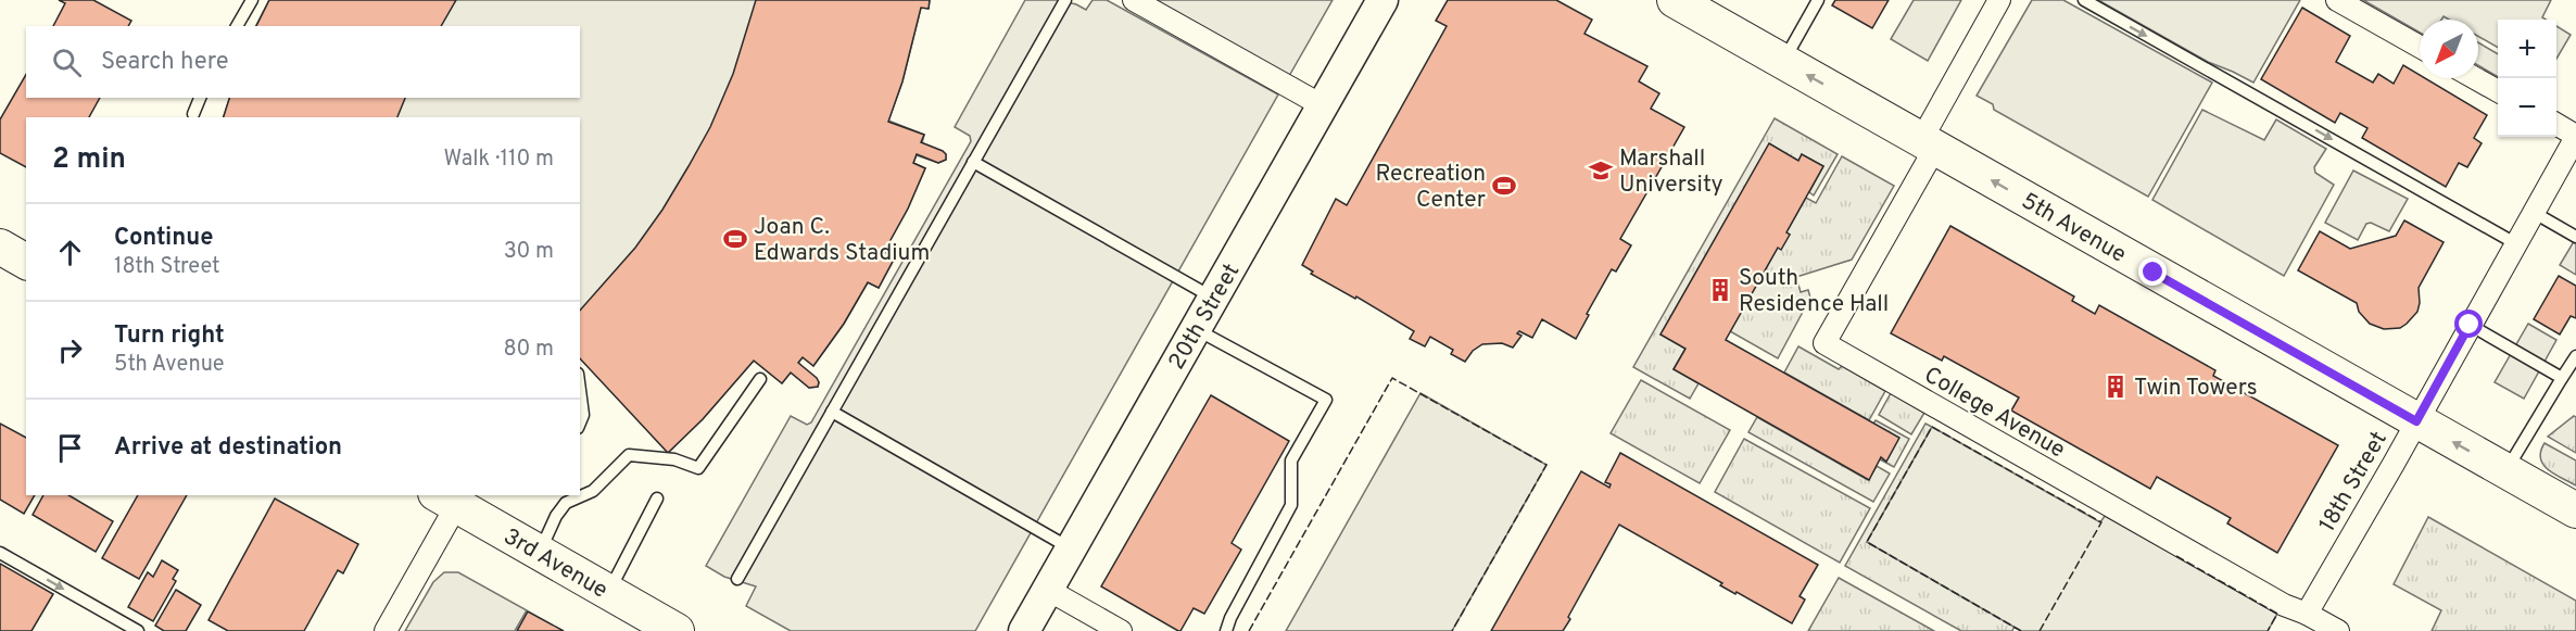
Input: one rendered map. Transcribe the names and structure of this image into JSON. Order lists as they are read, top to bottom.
{
  "streets": {
    "main road": ["5th Avenue", "20th Street", "3rd Avenue"],
    "street": ["College Avenue", "18th Street"]
  },
  "crossings": [
    ["5th Avenue", "College Avenue"],
    ["5th Avenue", "18th Street"],
    ["College Avenue", "18th Street"]
  ],
  "one_way": ["5th Avenue"],
  "places": {
    "school or university": ["Marshall University"],
    "sports": ["Recreation Center", "Joan C. Edwards Stadium"],
    "building": ["South Residence Hall", "Twin Towers"]
  },
  "north": "bottom left",
  "page": {
    "map_buttons": ["+", "−"],
    "search": "Search here",
    "heading": ["2 min", "Walk · 110 m"],
    "list": [
      ["Continue", "18th Street", "30 m"],
      ["Turn right", "5th Avenue", "80 m"],
      "Arrive at destination"
    ]
  }
}
